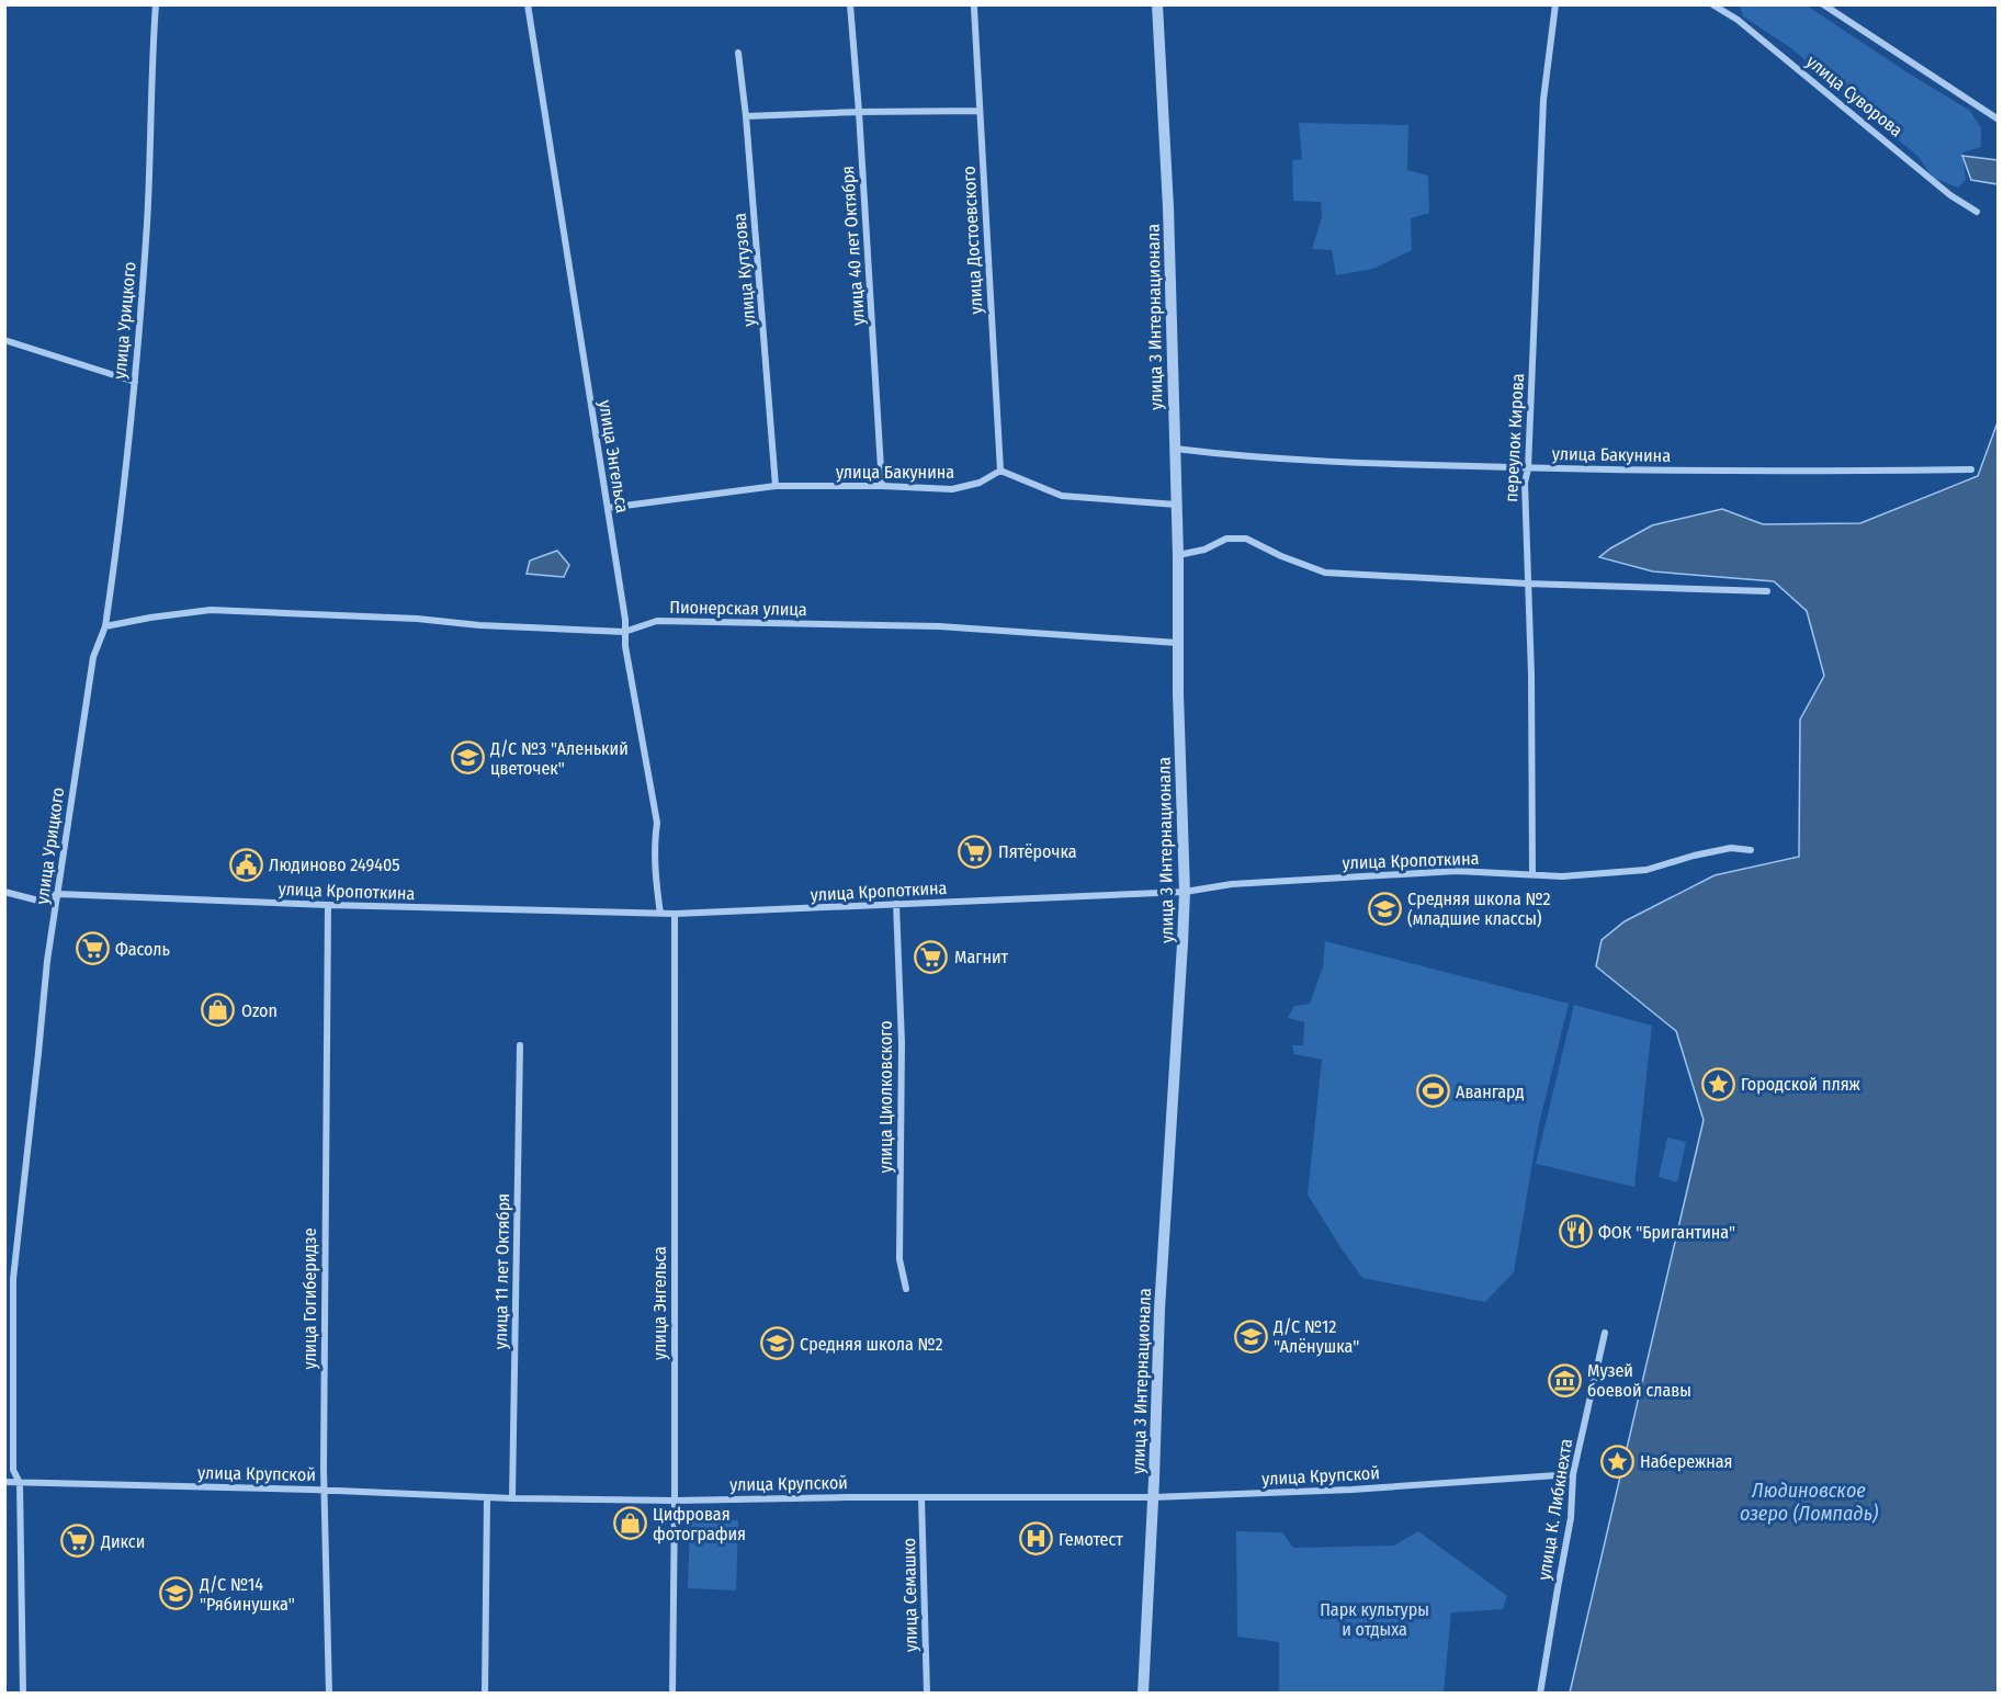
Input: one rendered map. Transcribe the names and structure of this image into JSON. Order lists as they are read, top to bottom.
{
  "streets": {
    "street": [
      "улица Суворова",
      "улица Достоевского",
      "улица 40 лет Октября",
      "улица Кутузова",
      "улица 3 Интернационала",
      "улица Урицкого",
      "переулок Кирова",
      "улица Бакунина",
      "улица Энгельса",
      "Пионерская улица",
      "улица Кропоткина",
      "улица Циолковского",
      "улица 11 лет Октября",
      "улица Гогиберидзе",
      "улица Крупской",
      "улица К. Либкнехта",
      "улица Семашко"
    ]
  },
  "crossings": [
    ["улица Достоевского", "улица Бакунина"],
    ["улица 40 лет Октября", "улица Бакунина"],
    ["улица Кутузова", "улица Бакунина"],
    ["улица 3 Интернационала", "улица Бакунина"],
    ["улица 3 Интернационала", "Пионерская улица"],
    ["улица 3 Интернационала", "улица Кропоткина"],
    ["улица 3 Интернационала", "улица Крупской"],
    ["улица Урицкого", "Пионерская улица"],
    ["улица Урицкого", "улица Кропоткина"],
    ["улица Урицкого", "улица Крупской"],
    ["переулок Кирова", "улица Бакунина"],
    ["переулок Кирова", "улица Кропоткина"],
    ["улица Бакунина", "улица Энгельса"],
    ["улица Энгельса", "Пионерская улица"],
    ["улица Энгельса", "улица Кропоткина"],
    ["улица Энгельса", "улица Крупской"],
    ["улица Кропоткина", "улица Циолковского"],
    ["улица Кропоткина", "улица Гогиберидзе"],
    ["улица 11 лет Октября", "улица Крупской"],
    ["улица Гогиберидзе", "улица Крупской"],
    ["улица Крупской", "улица К. Либкнехта"],
    ["улица Крупской", "улица Семашко"]
  ],
  "water": ["Людиновское озеро (Ломпадь)"],
  "parks": ["Парк культуры и отдыха"],
  "places": {
    "school or university": [
      "Д/С №3 \"Аленький цветочек\"",
      "Средняя школа №2 (младшие классы)",
      "Д/С №12 \"Алёнушка\"",
      "Средняя школа №2",
      "Д/С №14 \"Рябинушка\""
    ],
    "supermarket": [
      "Пятёрочка",
      "Фасоль",
      "Магнит",
      "Дикси"
    ],
    "public building": ["Людиново 249405"],
    "shop": ["Ozon", "Цифровая фотография"],
    "place": ["Городской пляж", "Набережная"],
    "sports": ["Авангард"],
    "restaurant": ["ФОК \"Бригантина\""],
    "museum": ["Музей боевой славы"],
    "hospital": ["Гемотест"]
  }
}
